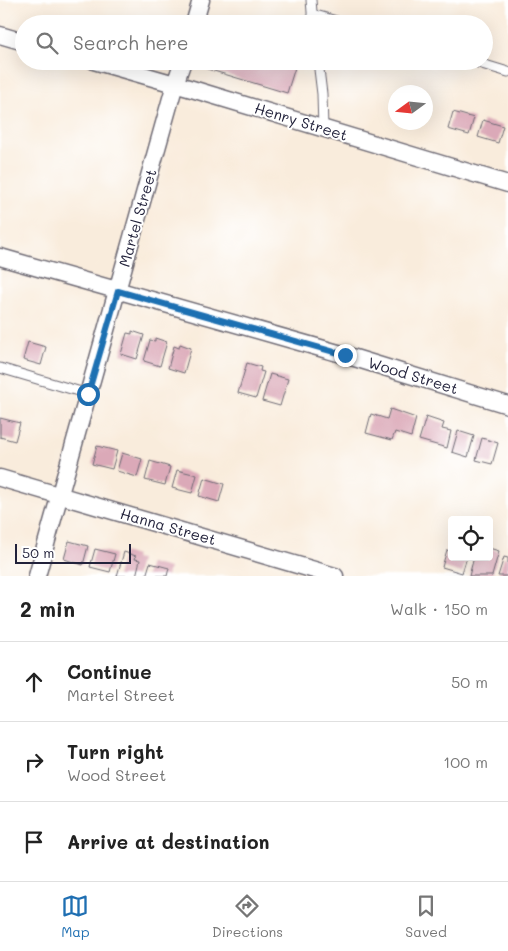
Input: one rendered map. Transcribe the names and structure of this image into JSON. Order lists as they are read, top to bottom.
{
  "streets": {
    "street": [
      "Henry Street",
      "Martel Street",
      "Wood Street",
      "Hanna Street"
    ]
  },
  "crossings": [
    ["Henry Street", "Martel Street"],
    ["Martel Street", "Wood Street"],
    ["Martel Street", "Hanna Street"]
  ],
  "scale_bar": "50 m",
  "north": "left",
  "page": {
    "search": "Search here",
    "scale": "50 m",
    "heading": ["2 min", "Walk · 150 m"],
    "list": [
      ["Continue", "Martel Street", "50 m"],
      ["Turn right", "Wood Street", "100 m"],
      "Arrive at destination"
    ],
    "nav": ["Map", "Directions", "Saved"]
  }
}
